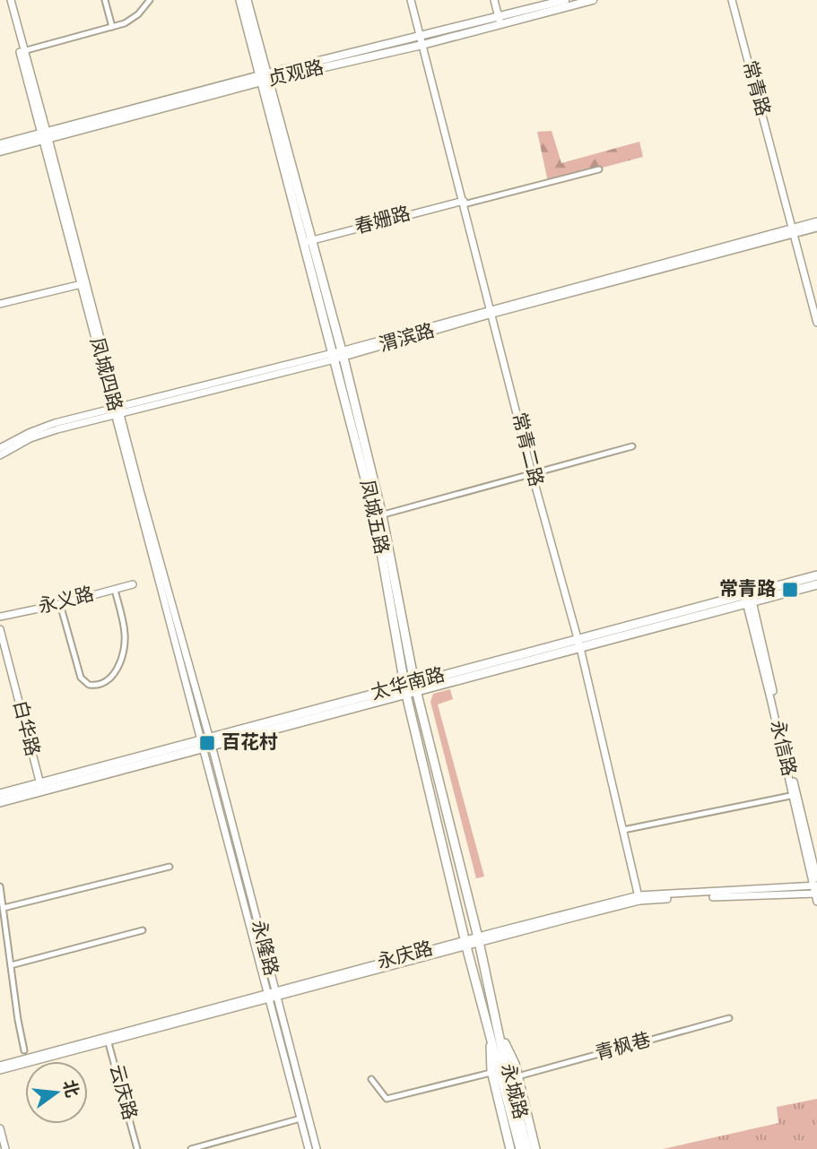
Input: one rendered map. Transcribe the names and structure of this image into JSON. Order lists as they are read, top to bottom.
{
  "streets": {
    "main road": [
      "贞观路",
      "凤城五路",
      "太华南路",
      "永城路"
    ],
    "street": [
      "常青路",
      "春姗路",
      "渭滨路",
      "凤城四路",
      "常青二路",
      "永义路",
      "白华路",
      "永信路",
      "永隆路",
      "永庆路",
      "青枫巷",
      "云庆路"
    ]
  },
  "crossings": [
    ["贞观路", "凤城四路"],
    ["贞观路", "常青二路"],
    ["贞观路", "凤城五路"],
    ["常青路", "渭滨路"],
    ["春姗路", "常青二路"],
    ["春姗路", "凤城五路"],
    ["渭滨路", "凤城四路"],
    ["渭滨路", "常青二路"],
    ["渭滨路", "凤城五路"],
    ["凤城四路", "太华南路"],
    ["凤城四路", "永隆路"],
    ["常青二路", "太华南路"],
    ["常青二路", "永庆路"],
    ["凤城五路", "太华南路"],
    ["凤城五路", "永庆路"],
    ["凤城五路", "永城路"],
    ["太华南路", "白华路"],
    ["太华南路", "永信路"],
    ["太华南路", "永隆路"],
    ["永信路", "永庆路"],
    ["永隆路", "永庆路"],
    ["永庆路", "云庆路"]
  ],
  "places": {
    "transit": ["常青路", "百花村"]
  },
  "north": "right"
}
